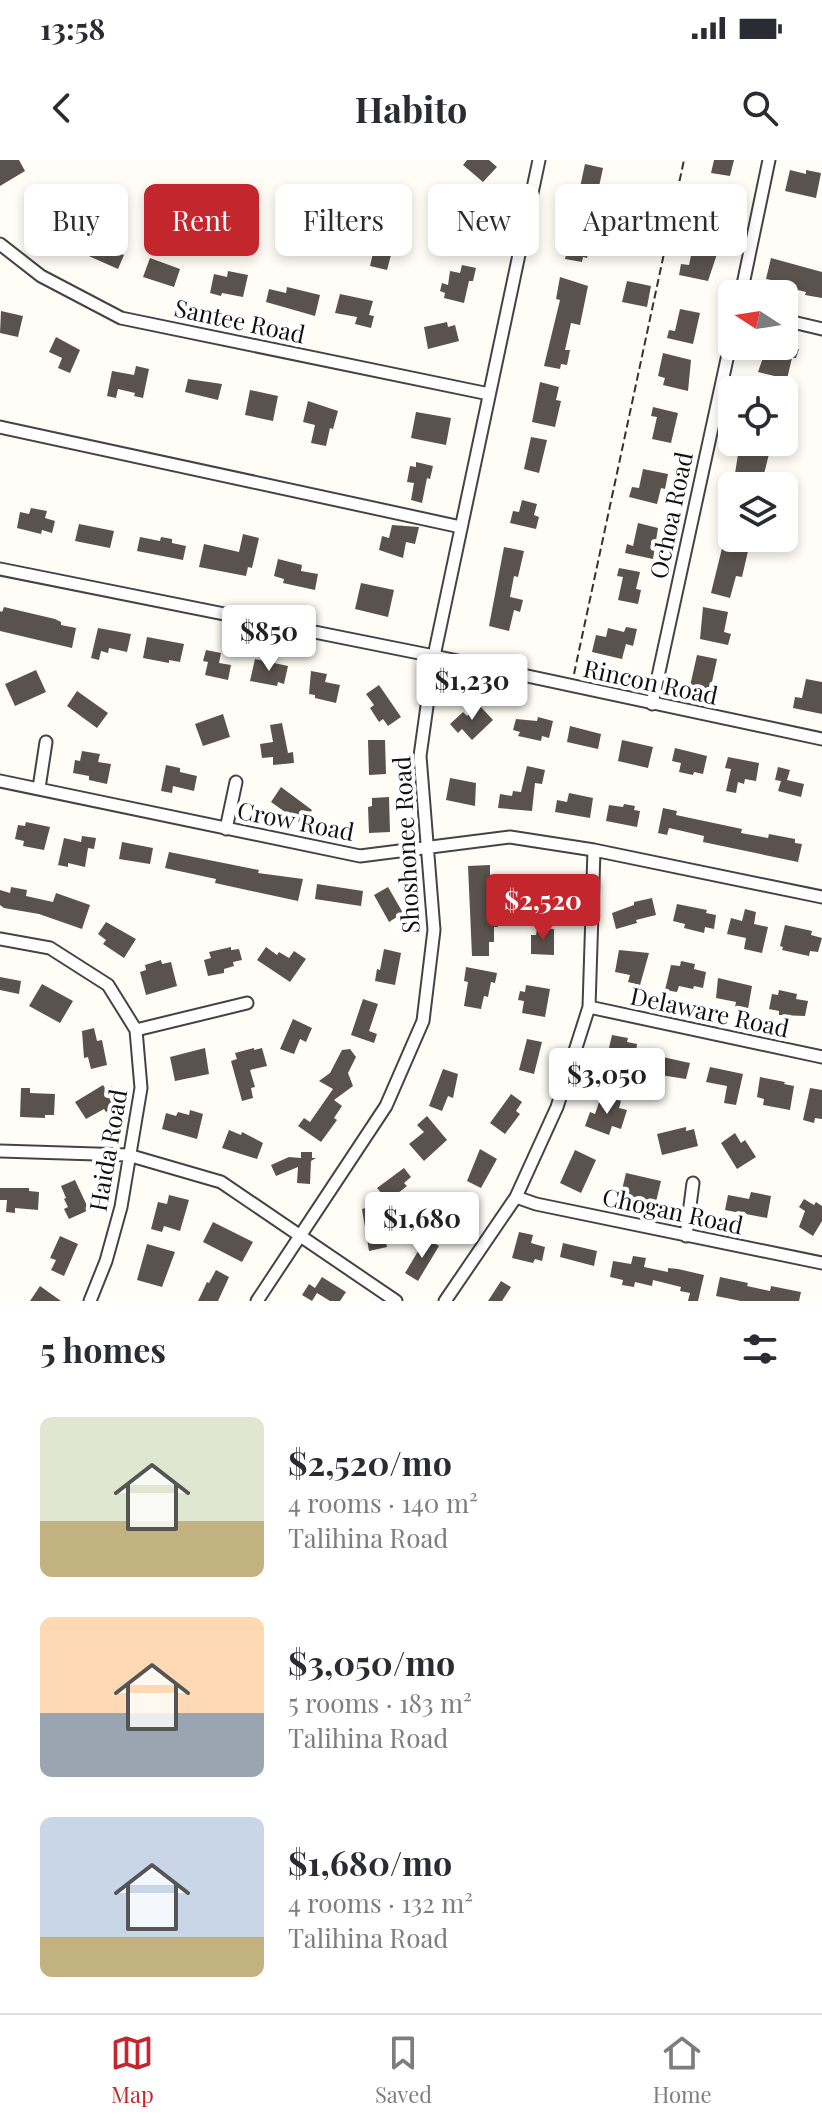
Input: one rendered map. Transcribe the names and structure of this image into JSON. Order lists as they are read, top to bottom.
{
  "streets": {
    "street": [
      "Santee Road",
      "Ochoa Road",
      "Rincon Road",
      "Crow Road",
      "Shoshonee Road",
      "Delaware Road",
      "Haida Road",
      "Chogan Road"
    ]
  },
  "crossings": [
    ["Santee Road", "Shoshonee Road"],
    ["Ochoa Road", "Rincon Road"],
    ["Rincon Road", "Shoshonee Road"],
    ["Crow Road", "Shoshonee Road"]
  ],
  "north": "left",
  "page": {
    "status": "13:58",
    "header": "Habito",
    "chip": [
      "Buy",
      "Rent",
      "Filters",
      "New",
      "Apartment"
    ],
    "price": [
      "$850",
      "$1,230",
      "$2,520",
      "$3,050",
      "$1,680"
    ],
    "heading": "5 homes",
    "list": [
      {
        "name": "$2,520/mo",
        "note": "4 rooms · 140 m² · Talihina Road"
      },
      {
        "name": "$3,050/mo",
        "note": "5 rooms · 183 m² · Talihina Road"
      },
      {
        "name": "$1,680/mo",
        "note": "4 rooms · 132 m² · Talihina Road"
      }
    ],
    "tabs": ["Map", "Saved", "Home"]
  }
}
